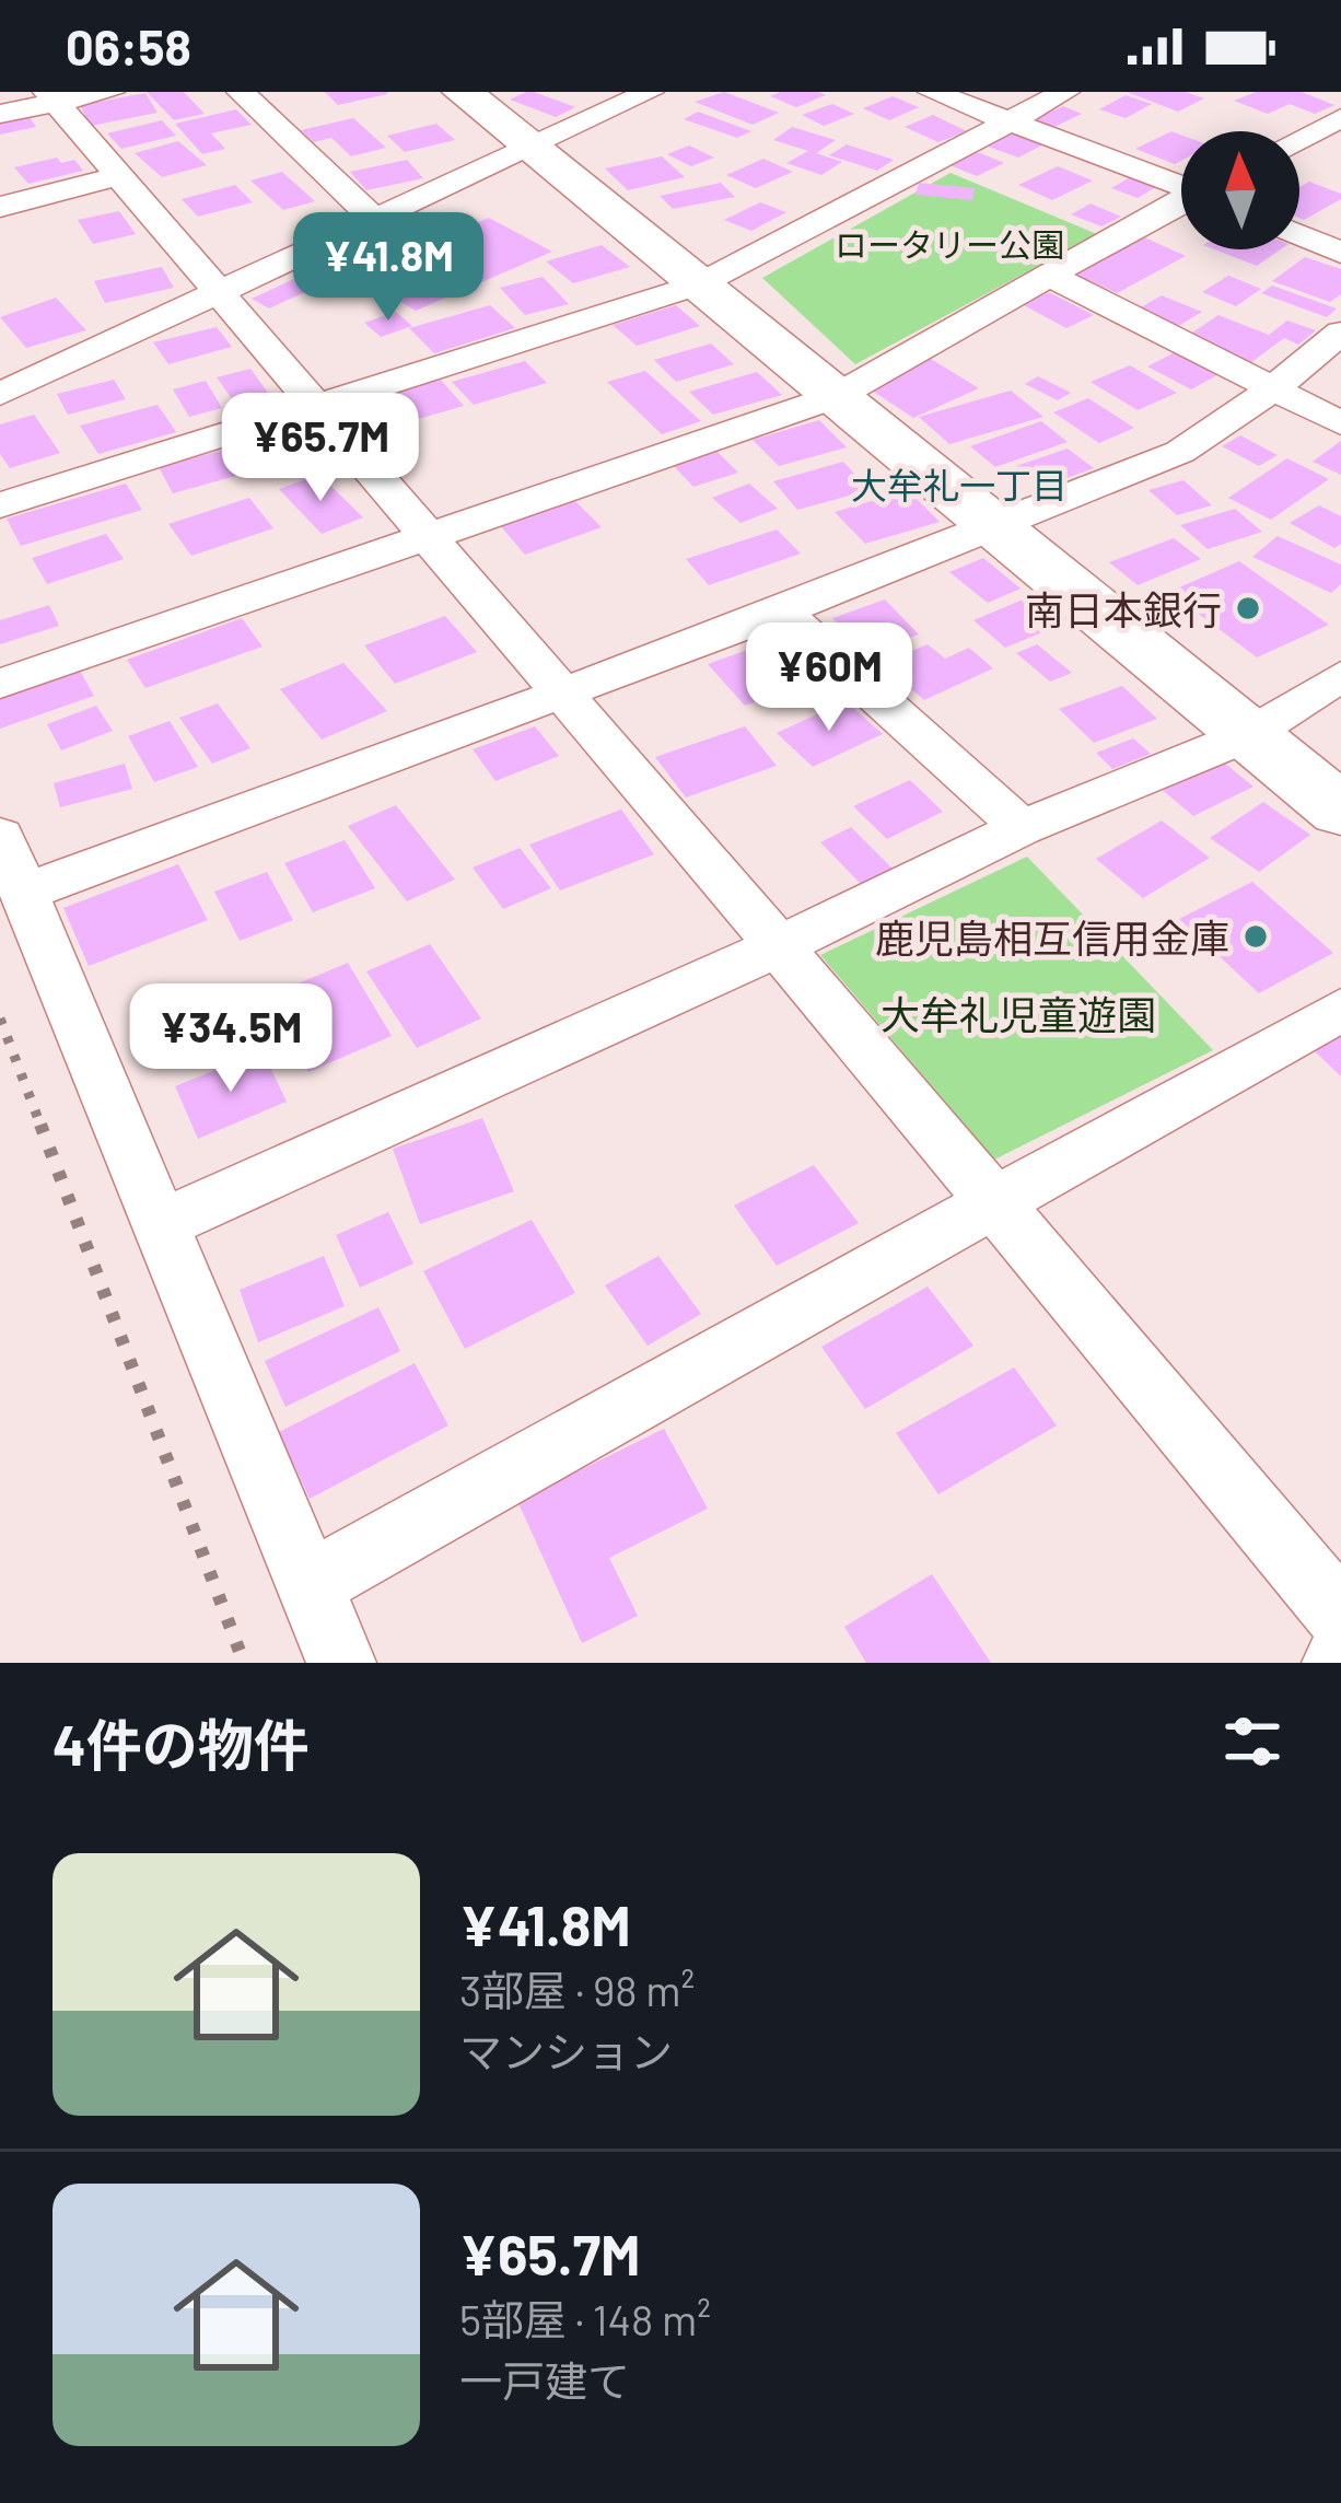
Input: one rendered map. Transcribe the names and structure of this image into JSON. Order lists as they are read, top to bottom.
{
  "districts": ["大牟礼一丁目"],
  "parks": ["ロータリー公園", "大牟礼児童遊園"],
  "places": ["南日本銀行", "鹿児島相互信用金庫"],
  "north": "top",
  "page": {
    "status": "06:58",
    "price": [
      "¥41.8M",
      "¥65.7M",
      "¥60M",
      "¥34.5M"
    ],
    "heading": "4件の物件",
    "list": [
      {
        "name": "¥41.8M",
        "note": "3部屋 · 98 m² · マンション"
      },
      {
        "name": "¥65.7M",
        "note": "5部屋 · 148 m² · 一戸建て"
      }
    ]
  }
}
